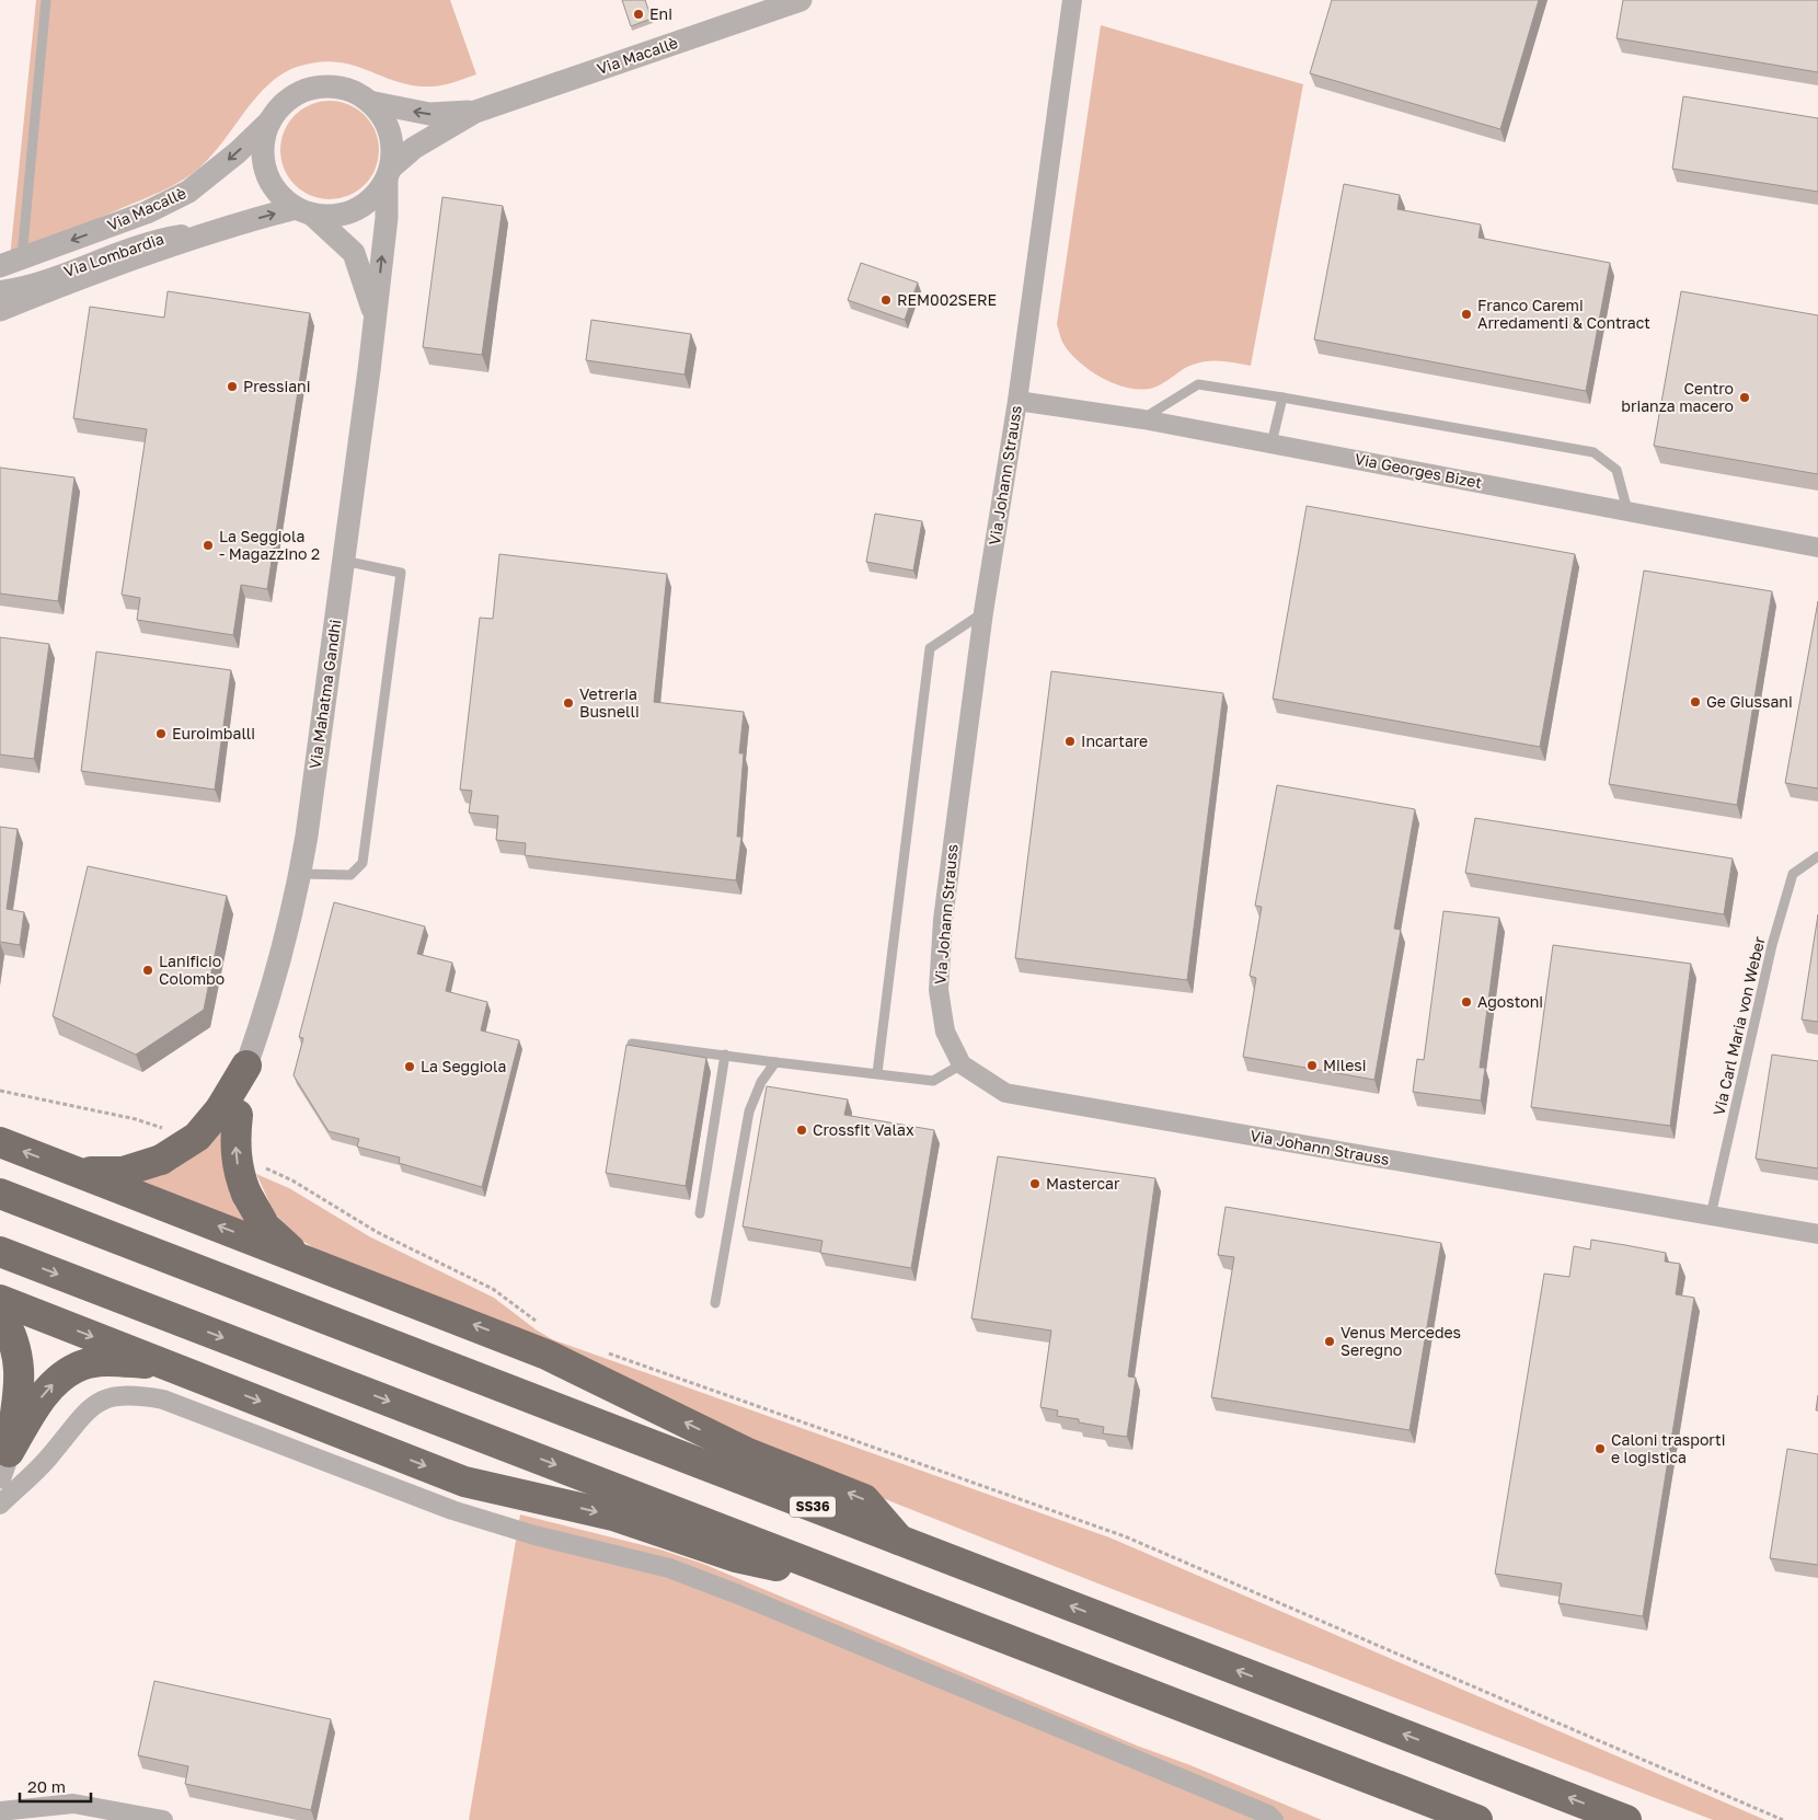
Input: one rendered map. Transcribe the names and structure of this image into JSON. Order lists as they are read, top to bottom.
{
  "streets": {
    "highway": ["SS36"],
    "street": [
      "Via Macallè",
      "Via Lombardia",
      "Via Georges Bizet",
      "Via Johann Strauss",
      "Via Mahatma Gandhi"
    ],
    "lane": ["Via Carl Maria von Weber"]
  },
  "crossings": [
    ["Via Macallè", "Via Mahatma Gandhi"],
    ["Via Georges Bizet", "Via Johann Strauss"],
    ["Via Johann Strauss", "Via Carl Maria von Weber"]
  ],
  "places": [
    "Eni",
    "REM002SERE",
    "Franco Caremi Arredamenti & Contract",
    "Pressiani",
    "Centro brianza macero",
    "La Seggiola - Magazzino 2",
    "Ge Giussani",
    "Vetreria Busnelli",
    "Euroimballi",
    "Incartare",
    "Lanificio Colombo",
    "Agostoni",
    "Milesi",
    "La Seggiola",
    "Crossfit Valax",
    "Mastercar",
    "Venus Mercedes Seregno",
    "Caloni trasporti e logistica"
  ],
  "scale_bar": "20 m"
}
